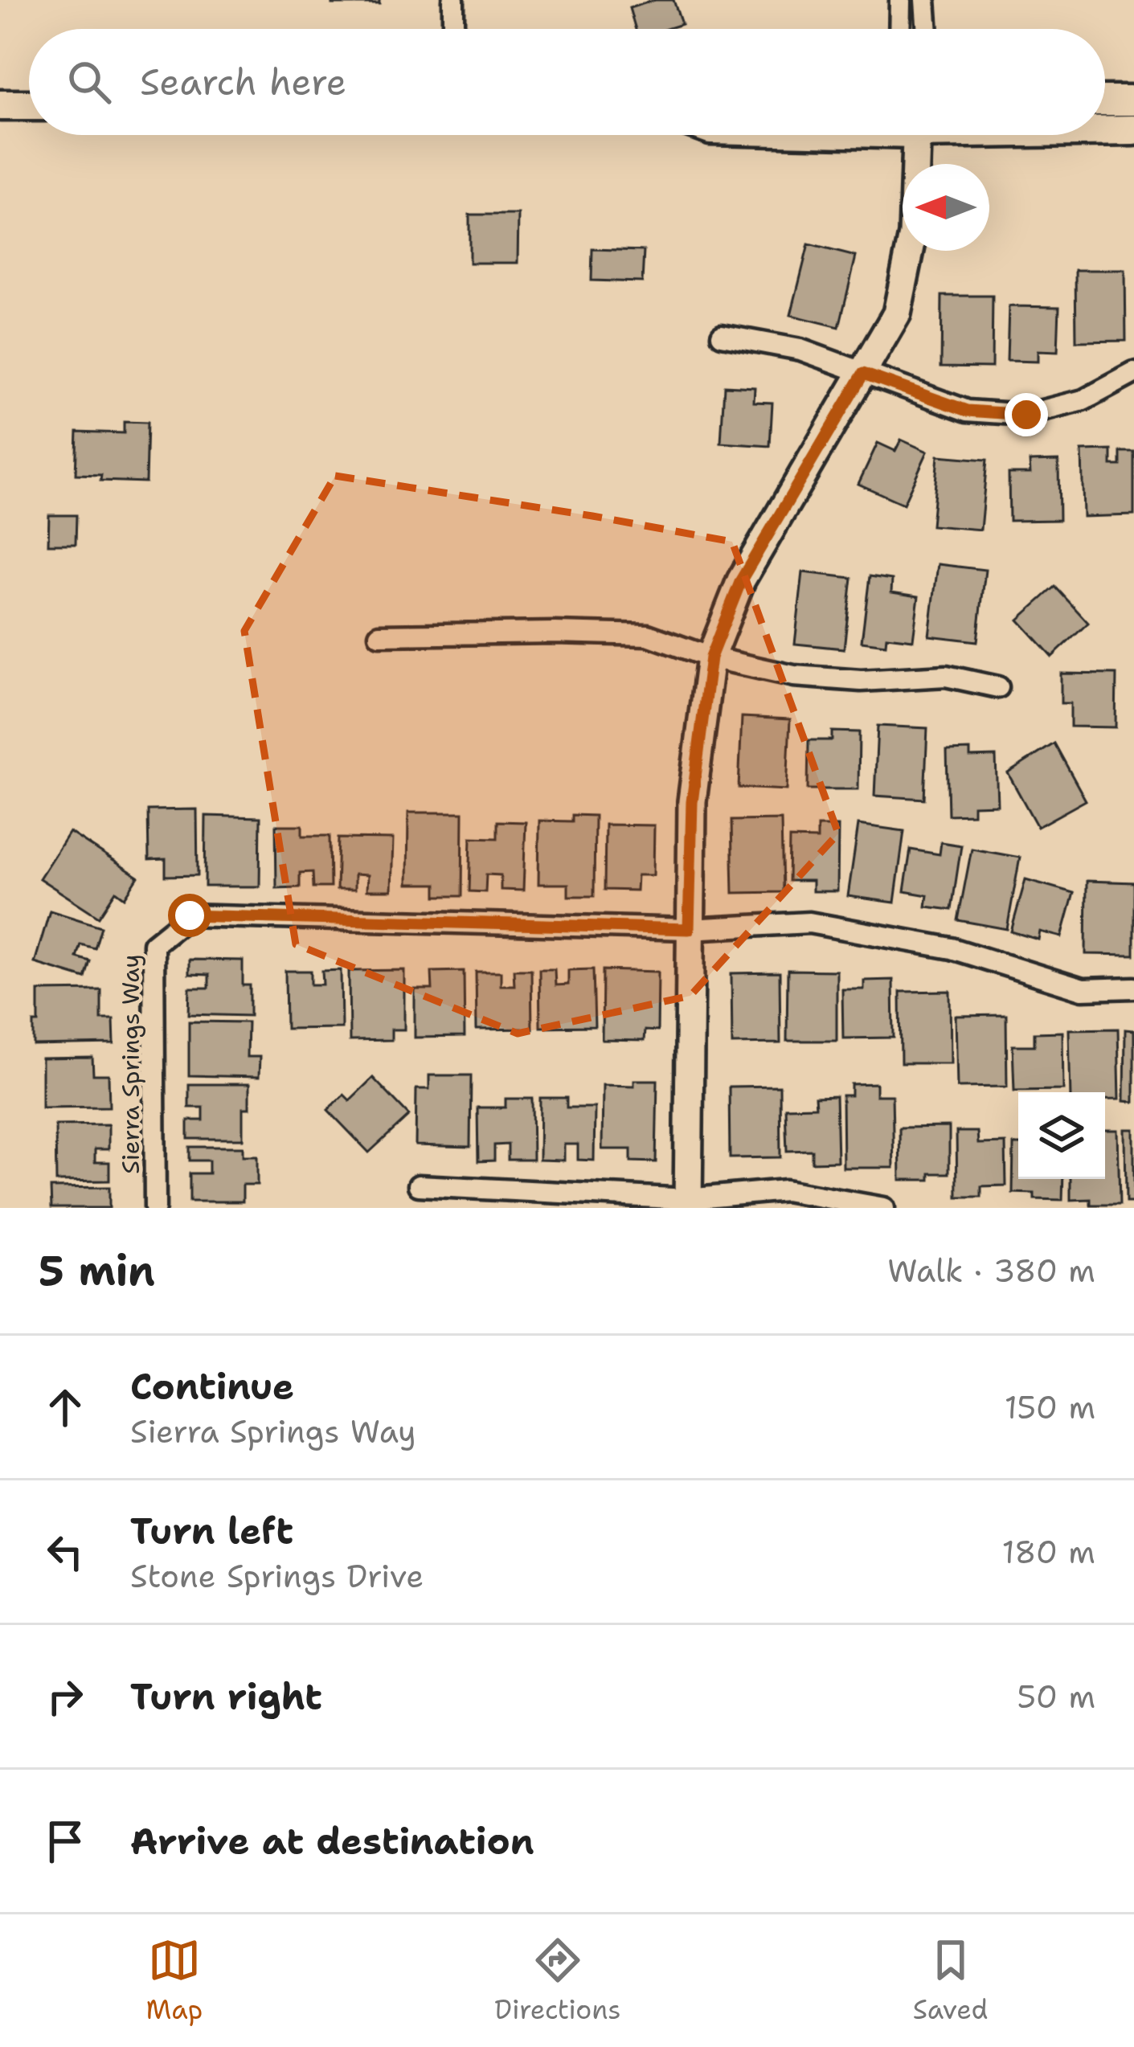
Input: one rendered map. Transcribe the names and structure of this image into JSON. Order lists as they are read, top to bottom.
{
  "streets": {
    "street": ["Sierra Springs Way"]
  },
  "north": "left",
  "page": {
    "search": "Search here",
    "heading": ["5 min", "Walk · 380 m"],
    "list": [
      ["Continue", "Sierra Springs Way", "150 m"],
      ["Turn left", "Stone Springs Drive", "180 m"],
      ["Turn right", "50 m"],
      "Arrive at destination"
    ],
    "nav": ["Map", "Directions", "Saved"]
  }
}
